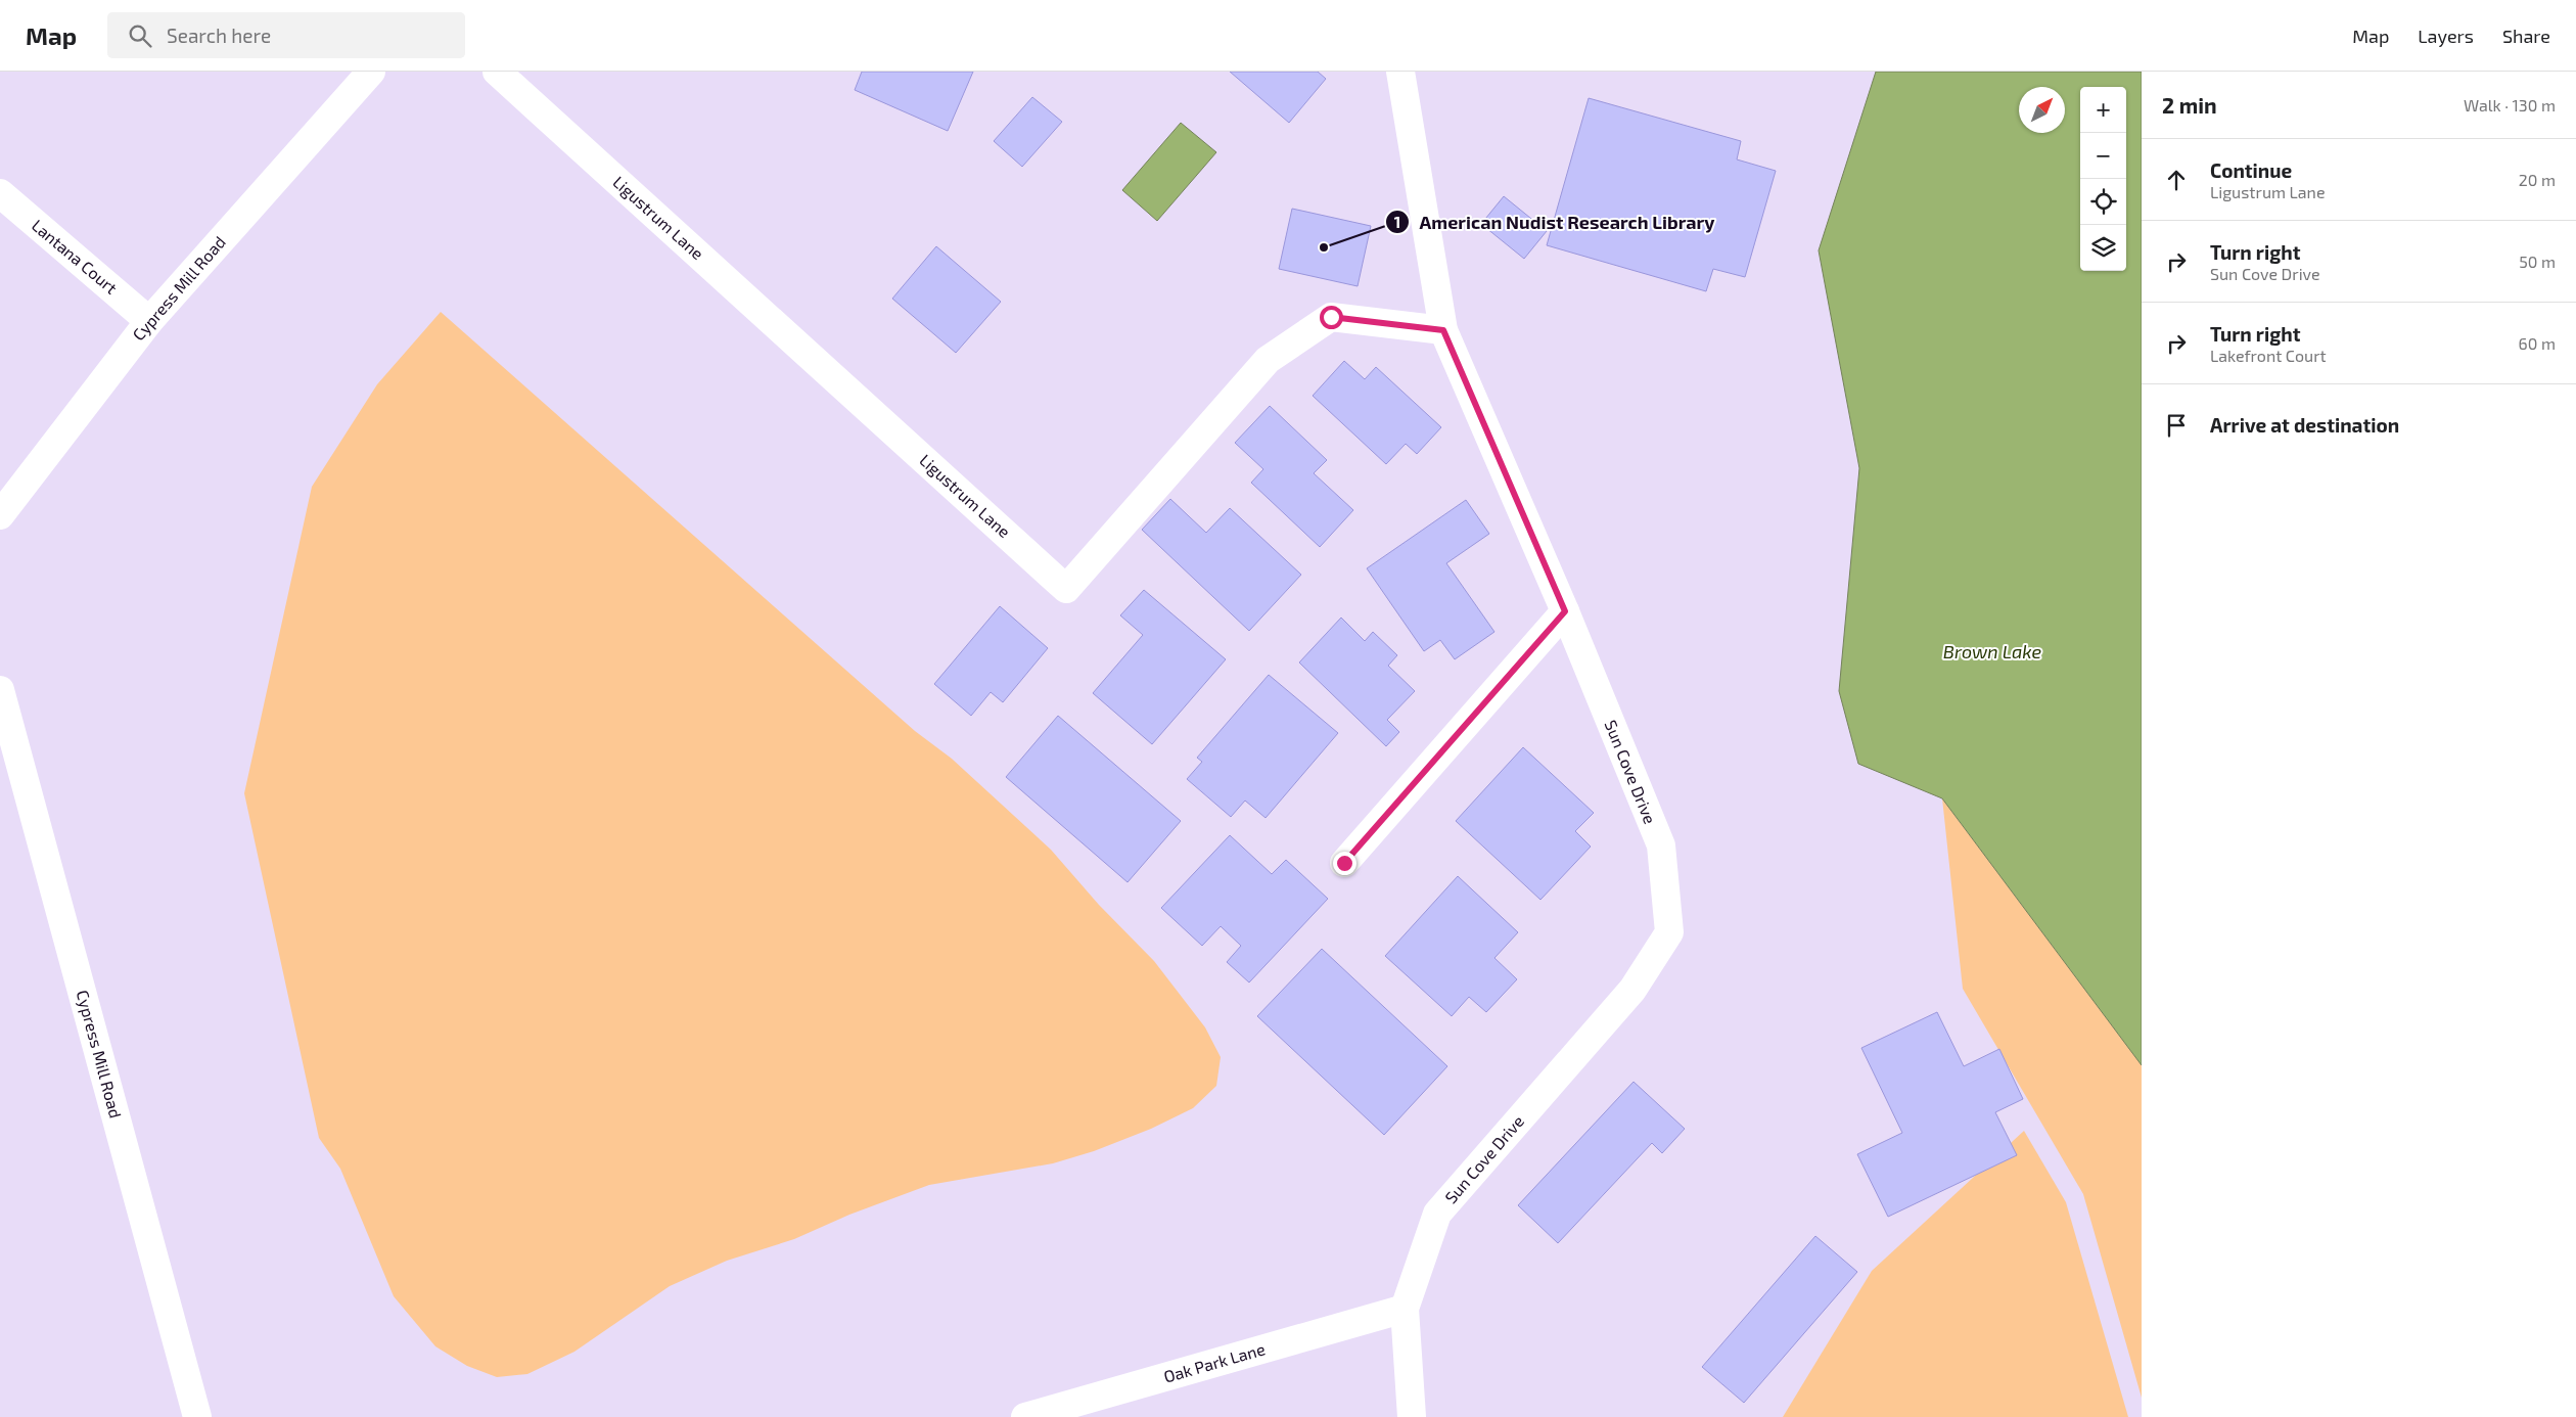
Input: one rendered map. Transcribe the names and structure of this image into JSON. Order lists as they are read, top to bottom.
{
  "streets": {
    "street": [
      "Ligustrum Lane",
      "Lantana Court",
      "Cypress Mill Road",
      "Sun Cove Drive",
      "Oak Park Lane"
    ]
  },
  "crossings": [
    ["Ligustrum Lane", "Sun Cove Drive"],
    ["Lantana Court", "Cypress Mill Road"],
    ["Sun Cove Drive", "Oak Park Lane"]
  ],
  "water": ["Brown Lake"],
  "places": ["American Nudist Research Library"],
  "north": "top right",
  "page": {
    "header": "Map",
    "search": "Search here",
    "nav": ["Map", "Layers", "Share"],
    "heading": ["2 min", "Walk · 130 m"],
    "map_buttons": ["+", "−"],
    "list": [
      ["Continue", "Ligustrum Lane", "20 m"],
      ["Turn right", "Sun Cove Drive", "50 m"],
      ["Turn right", "Lakefront Court", "60 m"],
      "Arrive at destination"
    ]
  }
}
